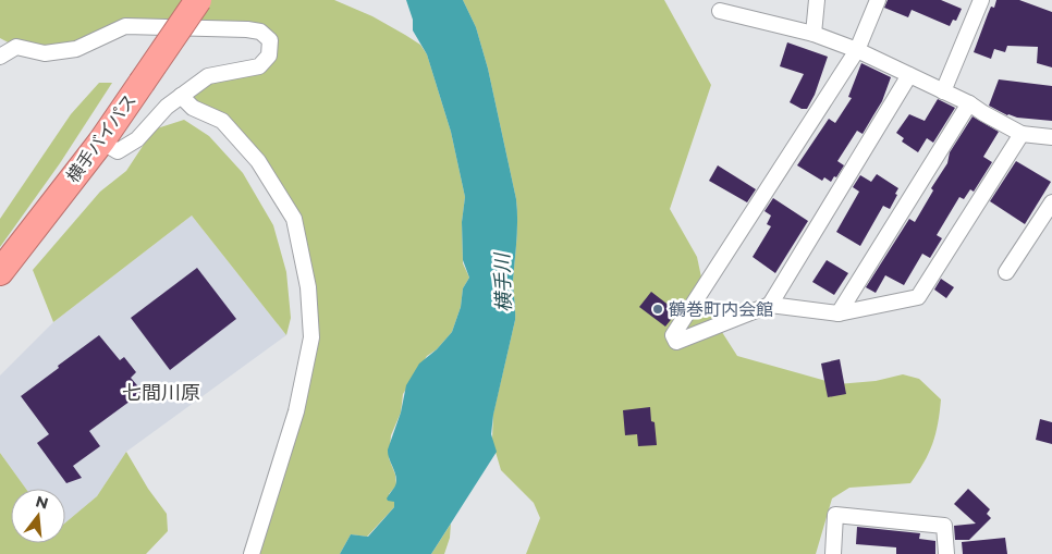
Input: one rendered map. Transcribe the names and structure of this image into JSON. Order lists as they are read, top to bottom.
{
  "streets": {
    "highway": ["横手バイパス"]
  },
  "districts": ["七間川原"],
  "water": ["横手川"],
  "places": ["鶴巻町内会館"],
  "north": "top"
}
